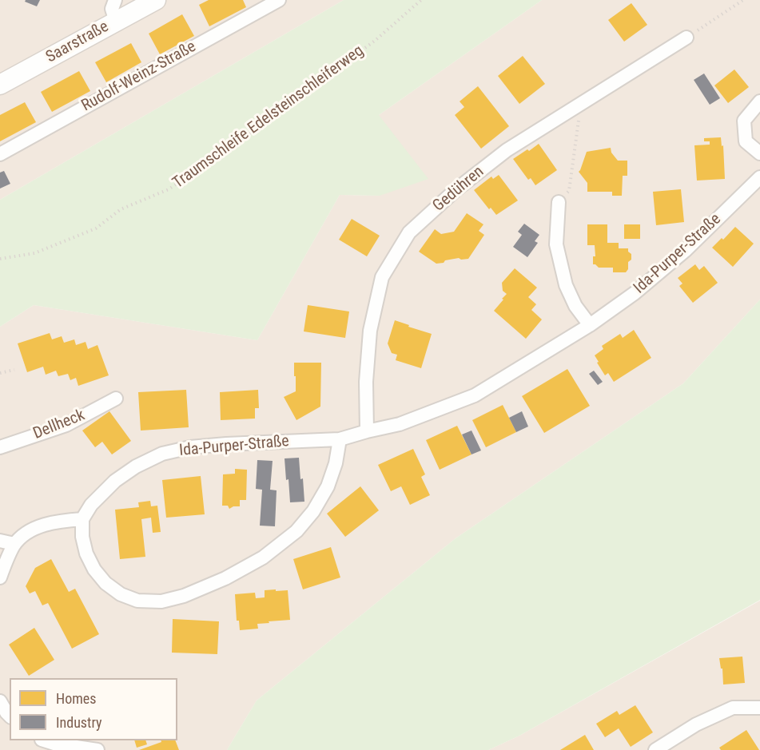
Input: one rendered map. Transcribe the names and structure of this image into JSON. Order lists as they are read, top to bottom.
{
  "streets": {
    "street": [
      "Saarstraße",
      "Rudolf-Weinz-Straße",
      "Gedühren",
      "Ida-Purper-Straße",
      "Dellheck"
    ],
    "path": ["Traumschleife Edelsteinschleiferweg"]
  },
  "crossings": [
    ["Gedühren", "Ida-Purper-Straße"]
  ],
  "legend": ["Homes", "Industry"]
}
